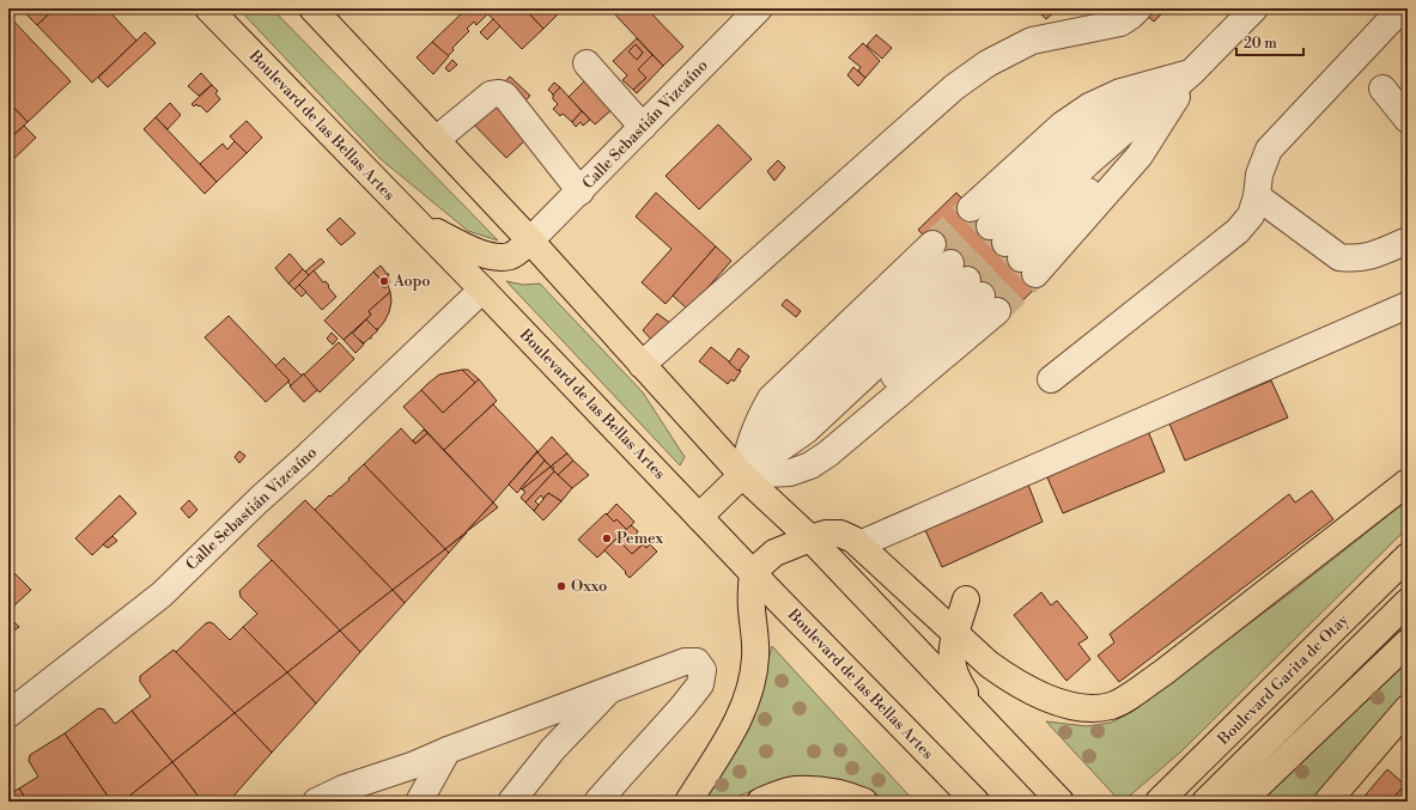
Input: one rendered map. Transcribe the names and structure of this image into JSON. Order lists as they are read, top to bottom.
{
  "streets": {
    "main road": ["Boulevard de las Bellas Artes", "Boulevard Garita de Otay"],
    "street": ["Calle Sebastián Vizcaíno"]
  },
  "crossings": [
    ["Calle Sebastián Vizcaíno", "Boulevard de las Bellas Artes"]
  ],
  "places": ["Aopo", "Pemex", "Oxxo"],
  "scale_bar": "20 m"
}
